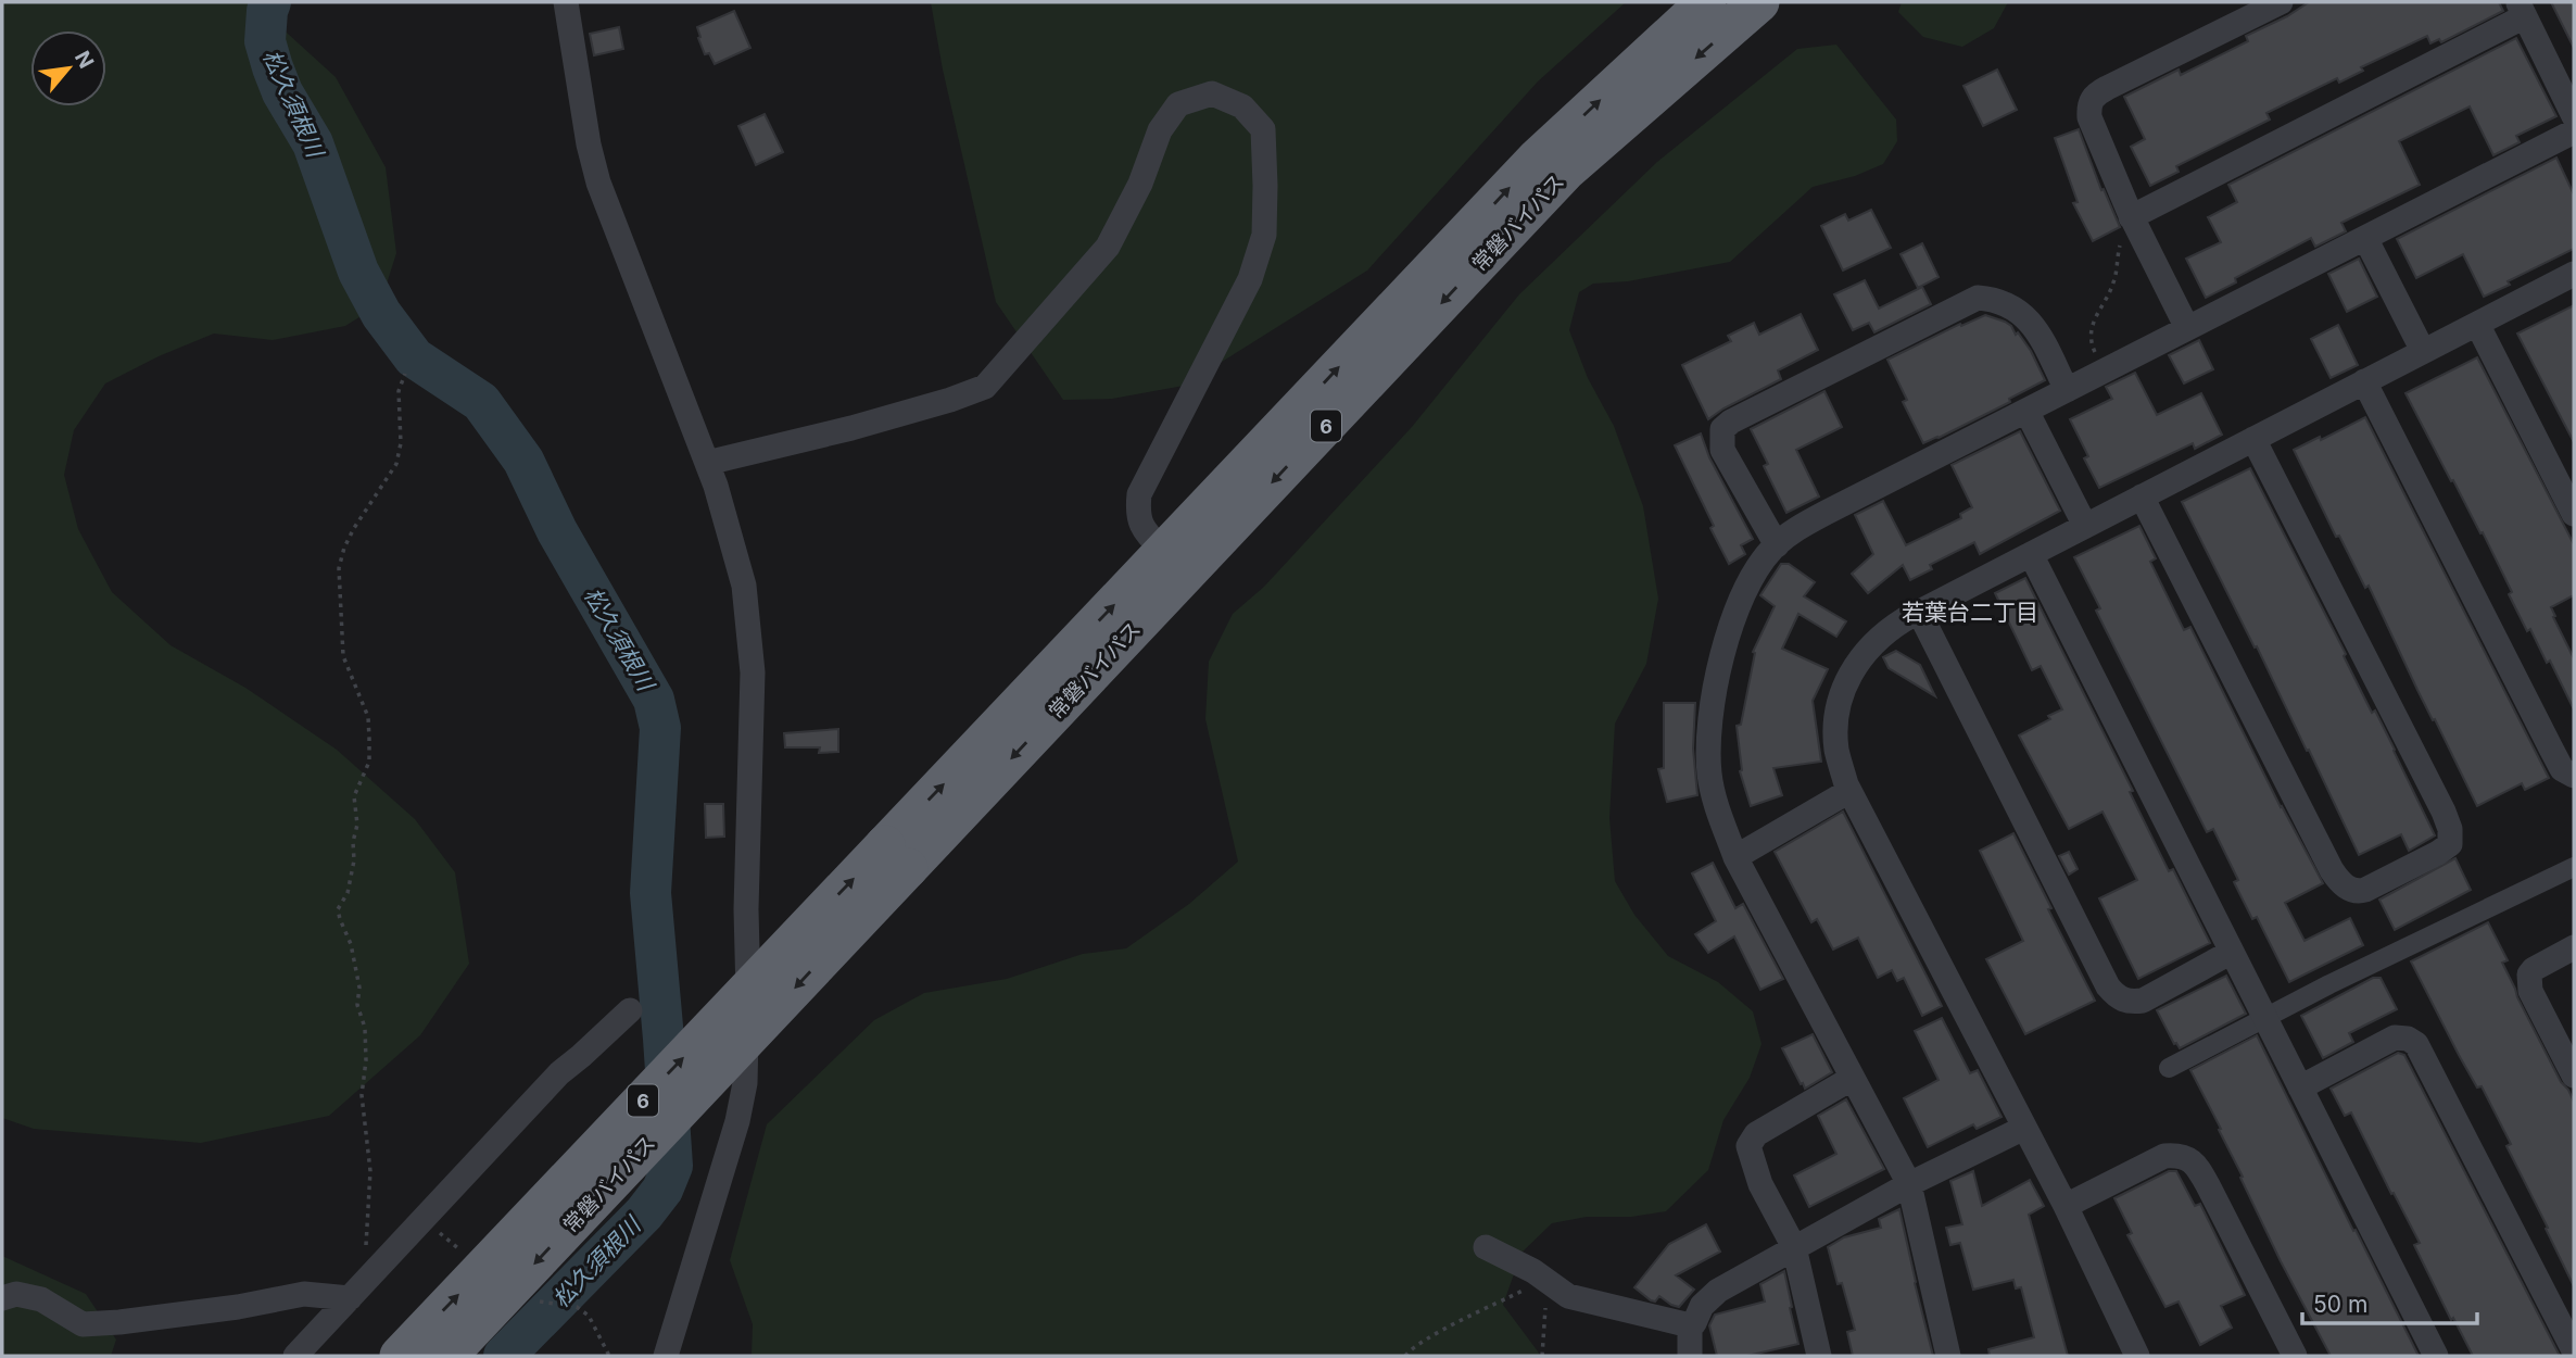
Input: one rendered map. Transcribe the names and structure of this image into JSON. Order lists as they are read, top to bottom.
{
  "streets": {
    "highway": ["常磐バイパス", "6"]
  },
  "districts": ["若葉台二丁目"],
  "water": ["松久須根川"],
  "scale_bar": "50 m",
  "north": "top right"
}
